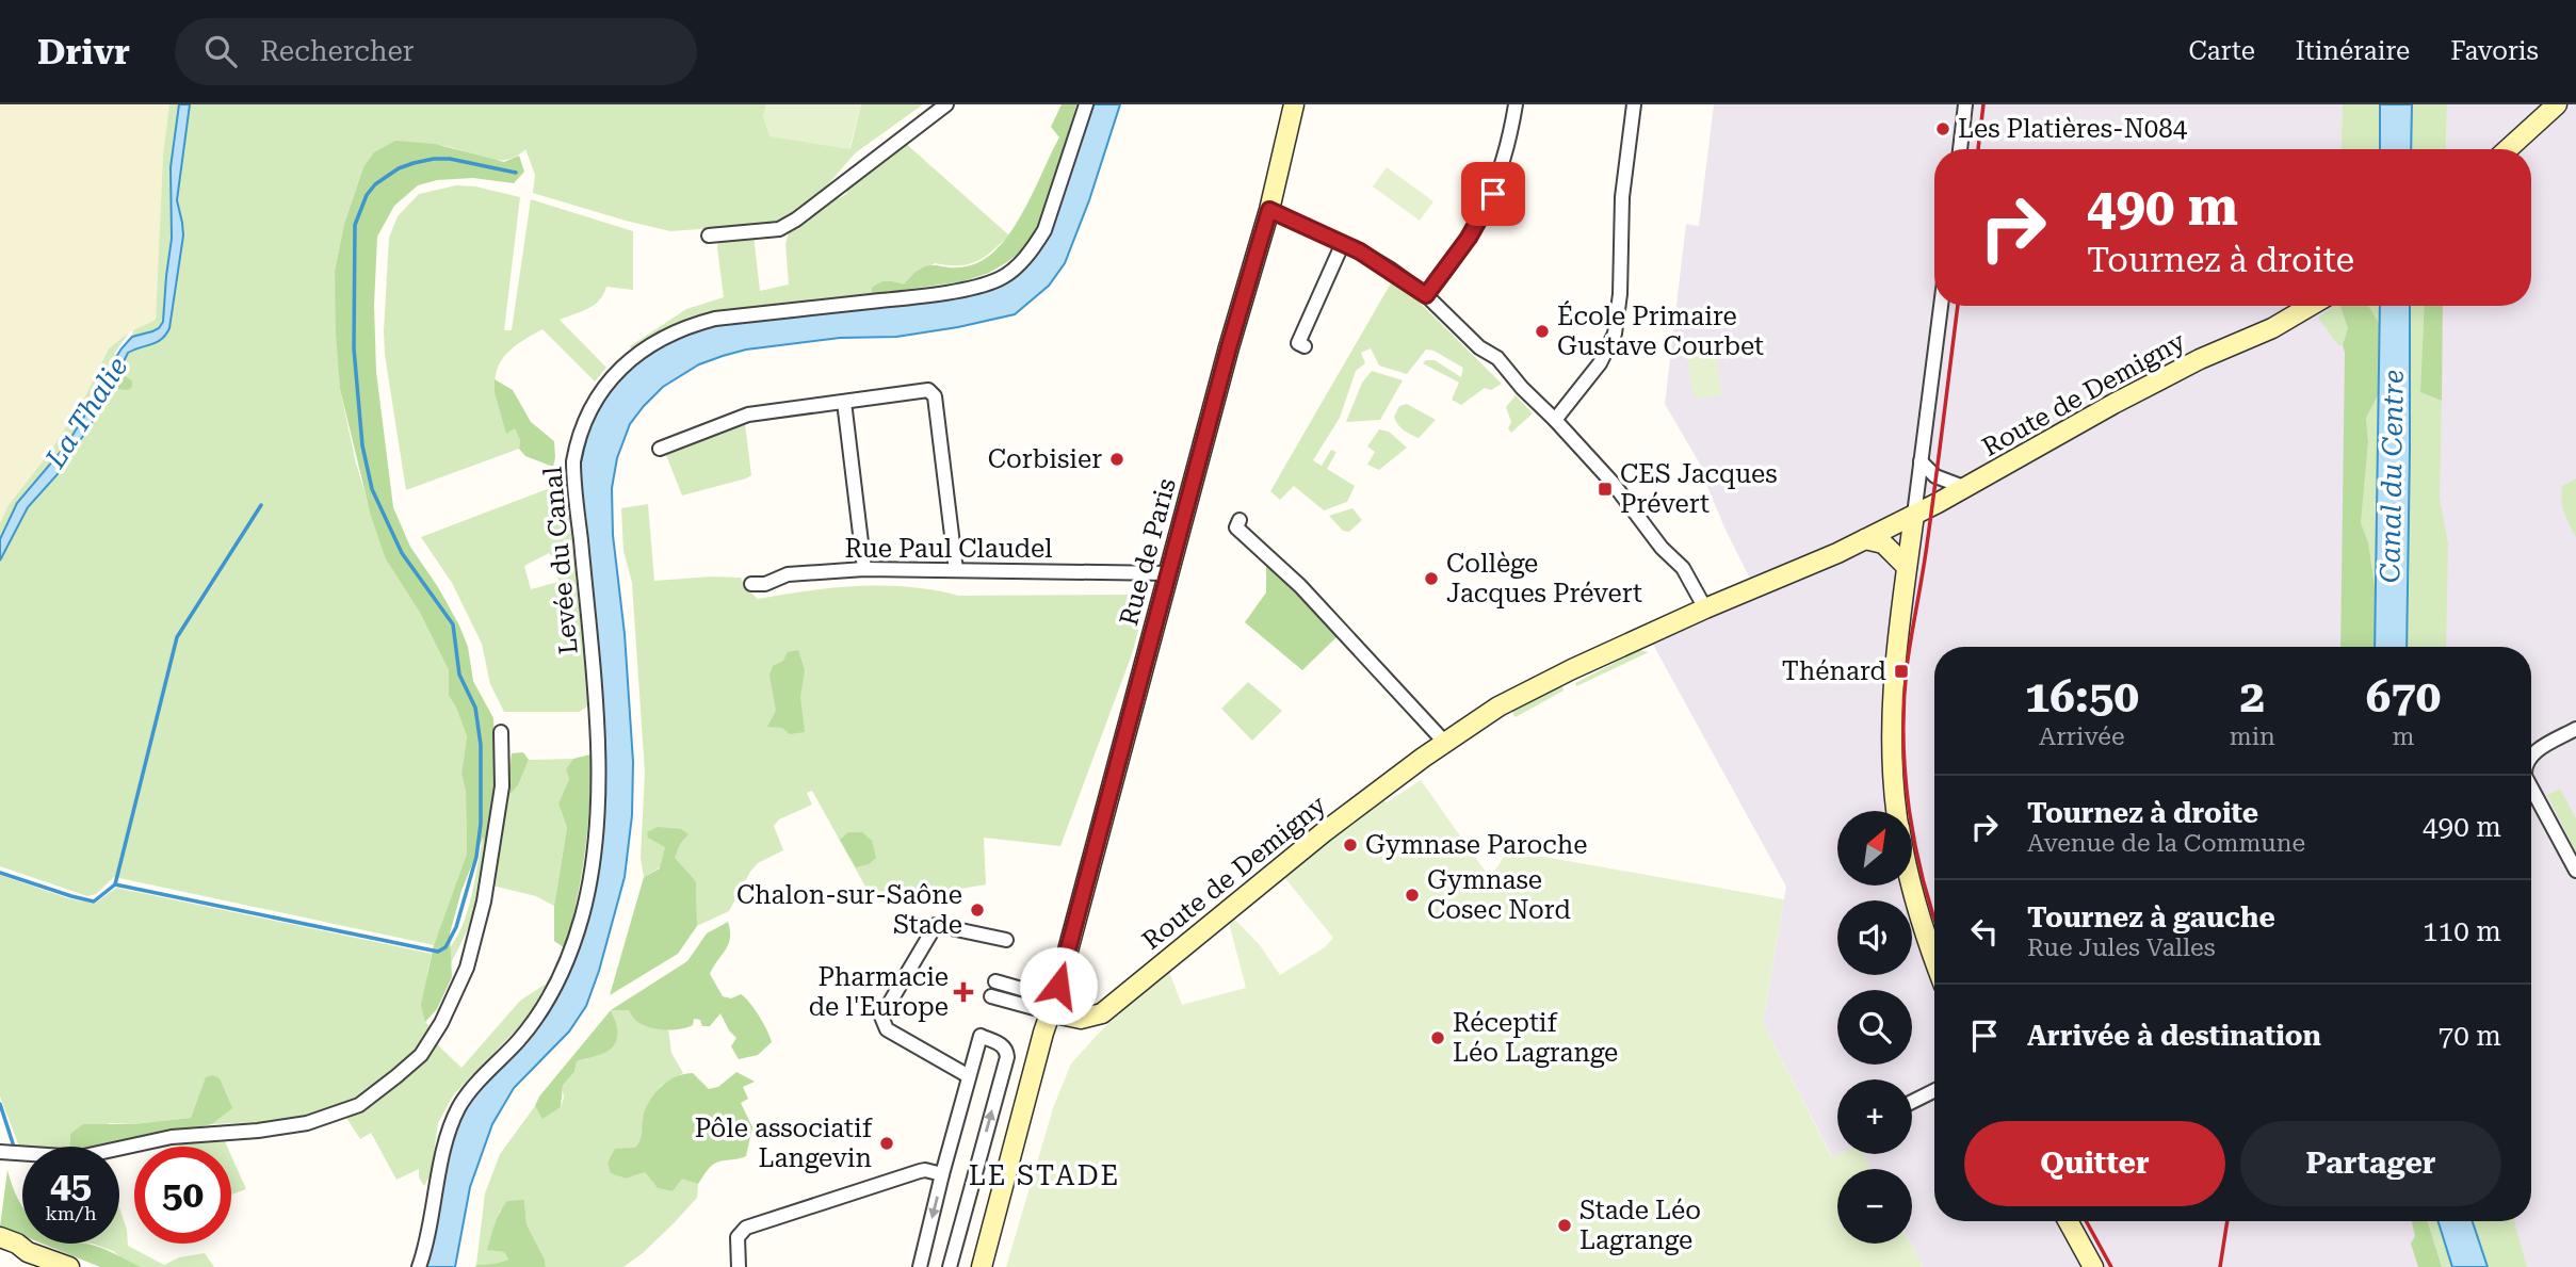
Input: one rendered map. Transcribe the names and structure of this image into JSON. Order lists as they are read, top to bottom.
{
  "streets": {
    "main road": ["Route de Demigny", "Rue de Paris"],
    "street": ["Rue Paul Claudel", "Levée du Canal"]
  },
  "crossings": [
    ["Route de Demigny", "Rue de Paris"],
    ["Rue Paul Claudel", "Rue de Paris"]
  ],
  "districts": ["LE STADE"],
  "water": ["La Thalie", "Canal du Centre"],
  "places": {
    "other": [
      "Les Platières-N084",
      "École Primaire Gustave Courbet",
      "Corbisier",
      "Collège Jacques Prévert",
      "Gymnase Paroche",
      "Gymnase Cosec Nord",
      "Chalon-sur-Saône Stade",
      "Réceptif Léo Lagrange",
      "Pôle associatif Langevin",
      "Stade Léo Lagrange"
    ],
    "transit": ["CES Jacques Prévert", "Thénard"],
    "health": ["Pharmacie de l'Europe"]
  },
  "north": "top right",
  "page": {
    "header": "Drivr",
    "search": "Rechercher",
    "nav": ["Carte", "Itinéraire", "Favoris"],
    "turn": ["490 m", "Tournez à droite"],
    "eta": [
      "16:50",
      "Arrivée",
      "2",
      "min",
      "670",
      "m"
    ],
    "list": [
      {
        "name": "Tournez à droite",
        "note": "Avenue de la Commune",
        "value": "490 m"
      },
      {
        "name": "Tournez à gauche",
        "note": "Rue Jules Valles",
        "value": "110 m"
      },
      {
        "name": "Arrivée à destination",
        "value": "70 m"
      }
    ],
    "map_buttons": ["+", "−"],
    "buttons": ["Quitter", "Partager"],
    "speed": "45 km/h",
    "limit": "50"
  }
}
